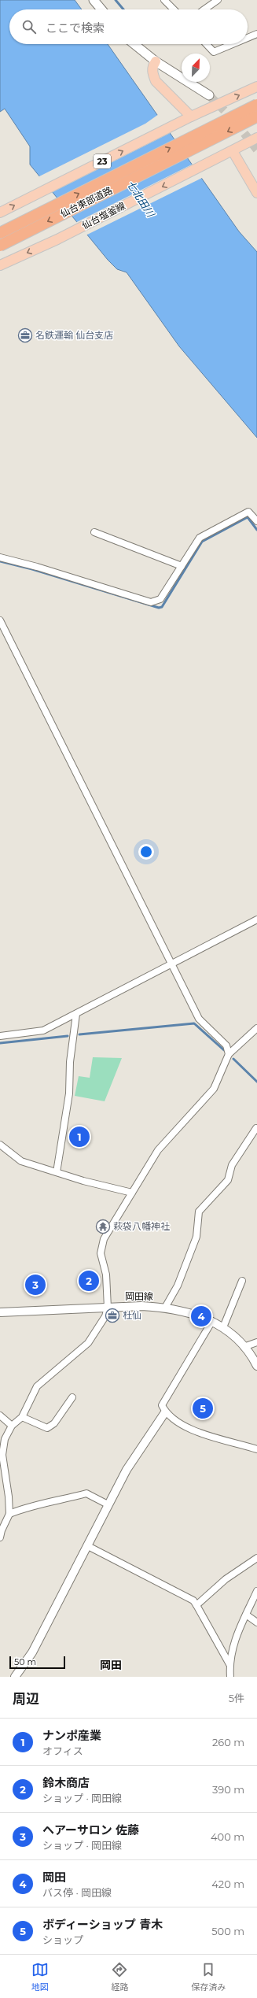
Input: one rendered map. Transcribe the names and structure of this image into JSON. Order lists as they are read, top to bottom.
{
  "streets": {
    "highway": ["仙台東部道路"],
    "main road": ["23", "仙台塩釜線"],
    "street": ["岡田線"]
  },
  "districts": ["岡田"],
  "water": ["七北田川"],
  "places": {
    "office": ["名鉄運輸 仙台支店", "杜仙"],
    "temple": ["萩袋八幡神社"]
  },
  "scale_bar": "50 m",
  "north": "top right",
  "page": {
    "search": "ここで検索",
    "pins": [
      "1",
      "2",
      "3",
      "4",
      "5"
    ],
    "scale": "50 m",
    "heading": ["周辺", "5件"],
    "list": [
      {
        "mark": "1",
        "name": "ナンポ産業",
        "note": "オフィス",
        "value": "260 m"
      },
      {
        "mark": "2",
        "name": "鈴木商店",
        "note": "ショップ · 岡田線",
        "value": "390 m"
      },
      {
        "mark": "3",
        "name": "ヘアーサロン 佐藤",
        "note": "ショップ · 岡田線",
        "value": "400 m"
      },
      {
        "mark": "4",
        "name": "岡田",
        "note": "バス停 · 岡田線",
        "value": "420 m"
      },
      {
        "mark": "5",
        "name": "ボディーショップ 青木",
        "note": "ショップ",
        "value": "500 m"
      }
    ],
    "nav": ["地図", "経路", "保存済み"]
  }
}
